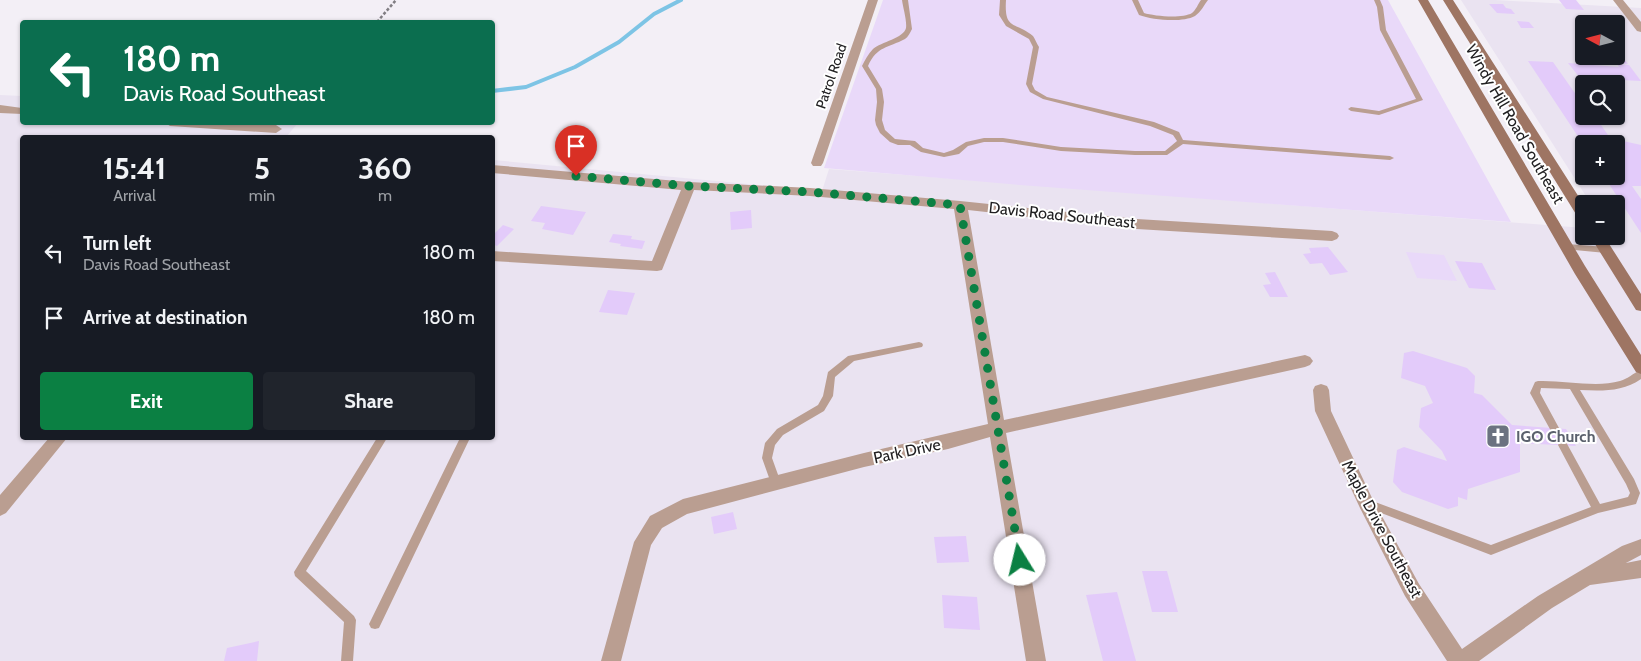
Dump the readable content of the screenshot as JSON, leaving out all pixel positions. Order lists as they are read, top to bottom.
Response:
{
  "streets": {
    "main road": ["Windy Hill Road Southeast"],
    "street": [
      "Patrol Road",
      "Davis Road Southeast",
      "Park Drive",
      "Maple Drive Southeast"
    ]
  },
  "places": {
    "church": ["IGO Church"]
  },
  "north": "left",
  "page": {
    "map_buttons": ["+", "−"],
    "turn": ["180 m", "Davis Road Southeast"],
    "eta": [
      "15:41",
      "Arrival",
      "5",
      "min",
      "360",
      "m"
    ],
    "list": [
      {
        "name": "Turn left",
        "note": "Davis Road Southeast",
        "value": "180 m"
      },
      {
        "name": "Arrive at destination",
        "value": "180 m"
      }
    ],
    "buttons": ["Exit", "Share"]
  }
}
